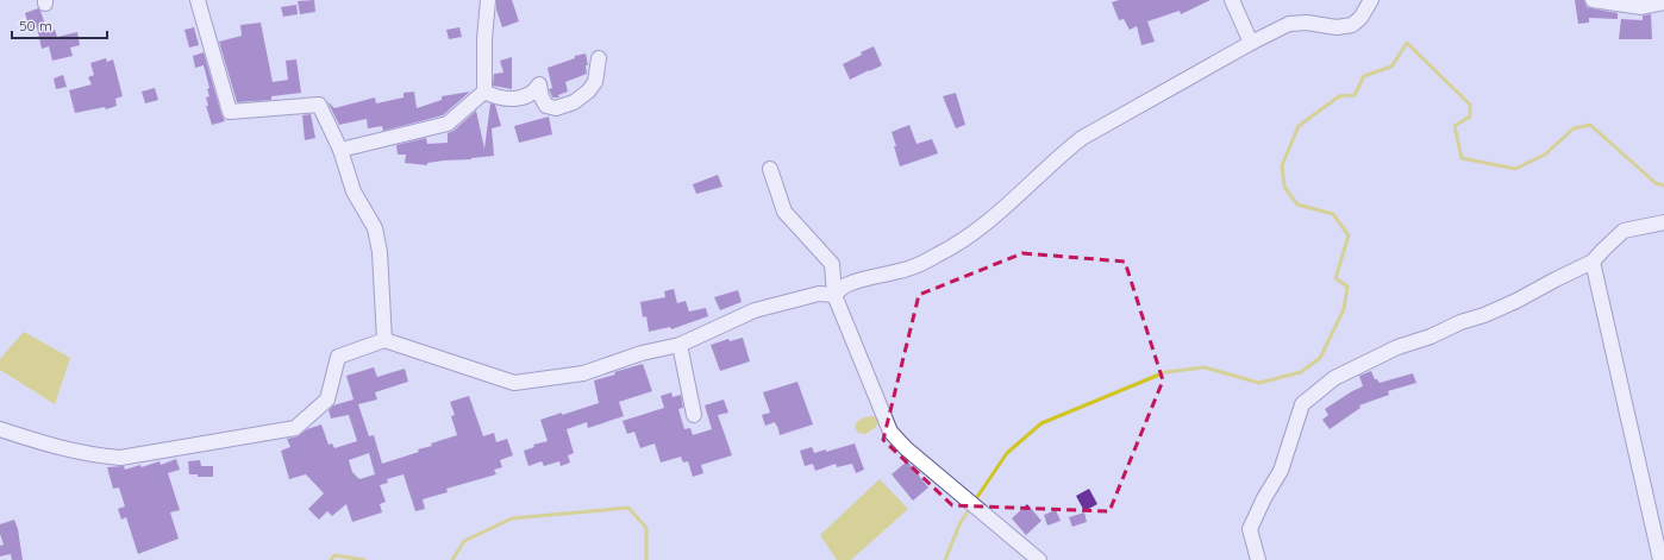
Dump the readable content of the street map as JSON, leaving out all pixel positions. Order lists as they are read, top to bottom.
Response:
{
  "scale_bar": "50 m"
}
